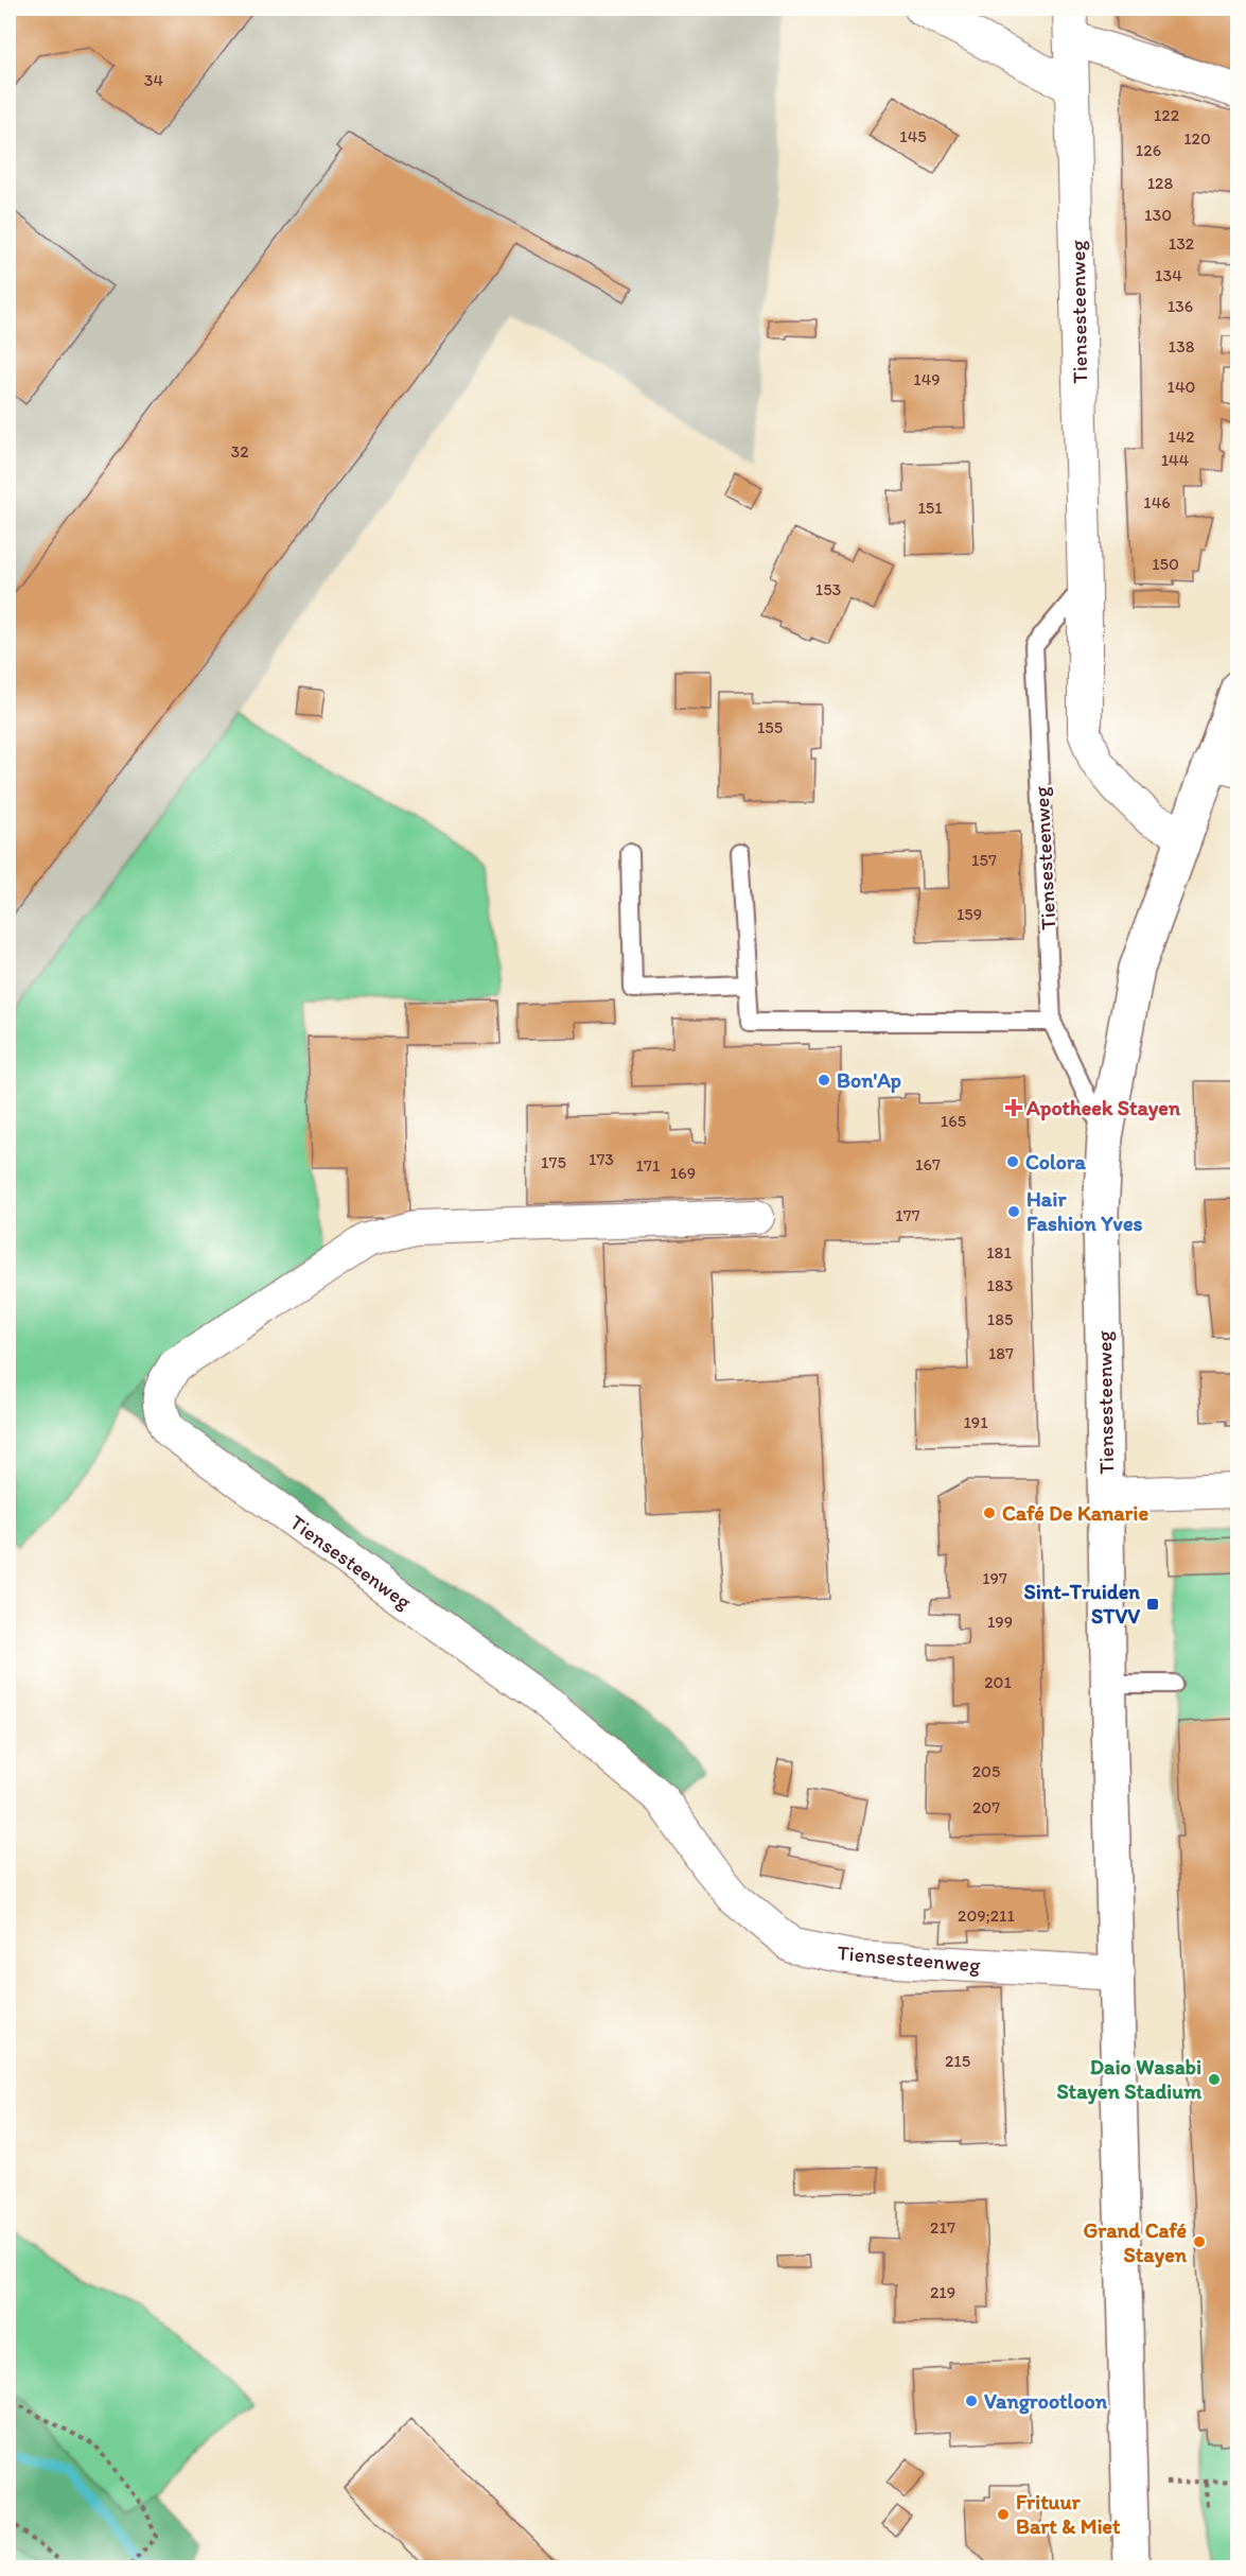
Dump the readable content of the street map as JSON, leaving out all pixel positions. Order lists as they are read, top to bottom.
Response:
{
  "streets": {
    "main road": ["Tiensesteenweg"]
  },
  "places": {
    "other": [
      "Bon'Ap",
      "Colora",
      "Hair Fashion Yves",
      "Café De Kanarie",
      "Daio Wasabi Stayen Stadium",
      "Grand Café Stayen",
      "Vangrootloon",
      "Frituur Bart & Miet"
    ],
    "health": ["Apotheek Stayen"],
    "transit": ["Sint-Truiden STVV"]
  },
  "house_numbers": [
    "34",
    "122",
    "145",
    "120",
    "126",
    "128",
    "130",
    "132",
    "134",
    "136",
    "138",
    "149",
    "140",
    "142",
    "32",
    "144",
    "146",
    "151",
    "150",
    "153",
    "155",
    "157",
    "159",
    "165",
    "173",
    "175",
    "167",
    "171",
    "169",
    "177",
    "181",
    "183",
    "185",
    "187",
    "191",
    "197",
    "199",
    "201",
    "205",
    "207",
    "209;211",
    "215",
    "217",
    "219"
  ]
}
